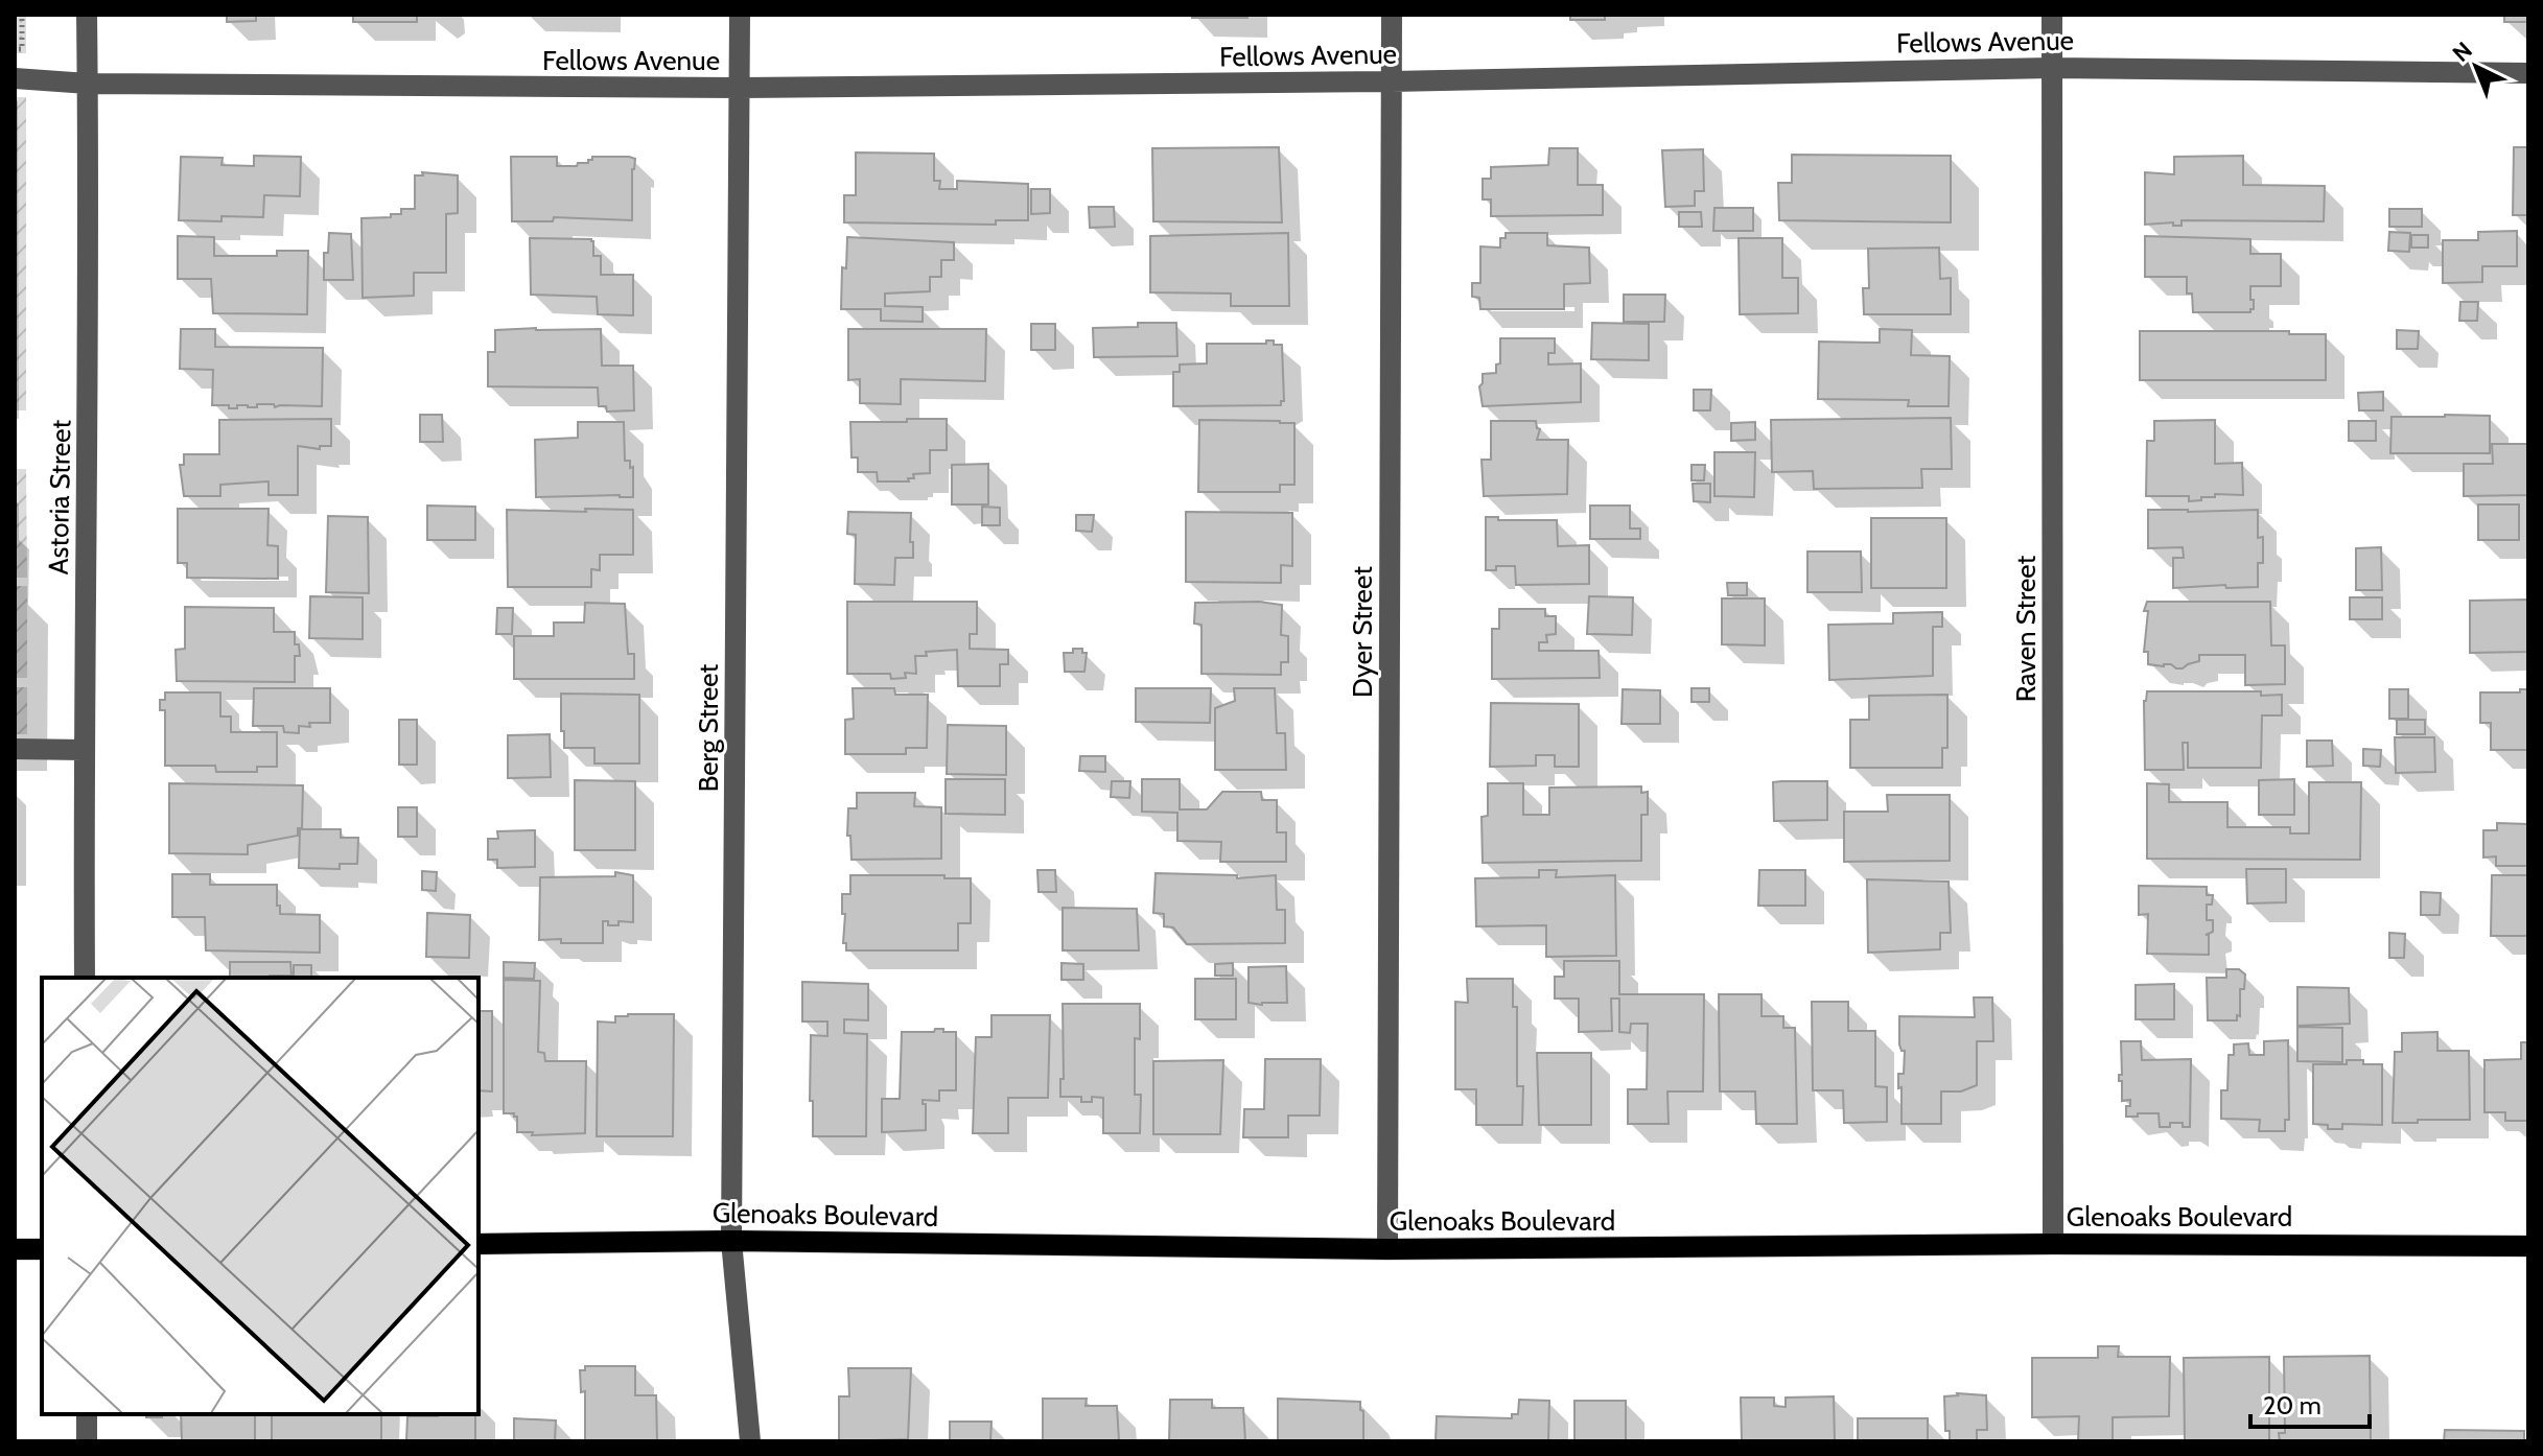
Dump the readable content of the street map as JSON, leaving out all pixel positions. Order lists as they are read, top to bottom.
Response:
{
  "streets": {
    "main road": ["Glenoaks Boulevard"],
    "street": [
      "Fellows Avenue",
      "Astoria Street",
      "Raven Street",
      "Dyer Street",
      "Berg Street"
    ]
  },
  "crossings": [
    ["Fellows Avenue", "Astoria Street"],
    ["Fellows Avenue", "Raven Street"],
    ["Fellows Avenue", "Dyer Street"],
    ["Fellows Avenue", "Berg Street"],
    ["Raven Street", "Glenoaks Boulevard"],
    ["Dyer Street", "Glenoaks Boulevard"],
    ["Berg Street", "Glenoaks Boulevard"]
  ],
  "scale_bar": "20 m",
  "north": "top left"
}
